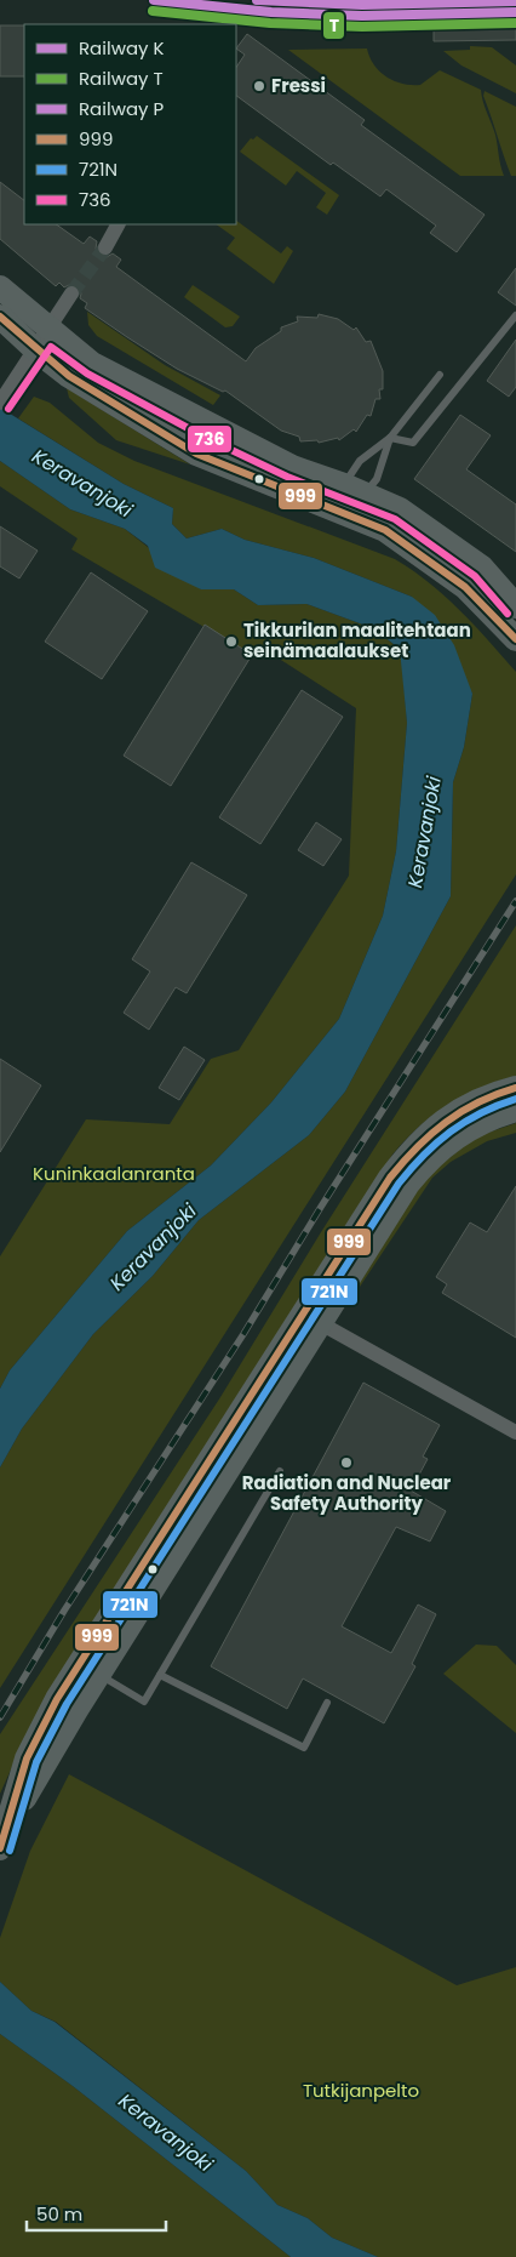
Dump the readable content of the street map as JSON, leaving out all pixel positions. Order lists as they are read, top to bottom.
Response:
{
  "water": ["Keravanjoki"],
  "parks": ["Kuninkaalanranta", "Tutkijanpelto"],
  "places": ["Fressi", "Tikkurilan maalitehtaan seinämaalaukset", "Radiation and Nuclear Safety Authority"],
  "lines": [
    "rail line K",
    "rail line P",
    "rail line T",
    "transit line 999",
    "transit line 736",
    "transit line 721N"
  ],
  "legend": [
    "Railway K",
    "Railway T",
    "Railway P",
    "999",
    "721N",
    "736"
  ],
  "scale_bar": "50 m"
}
